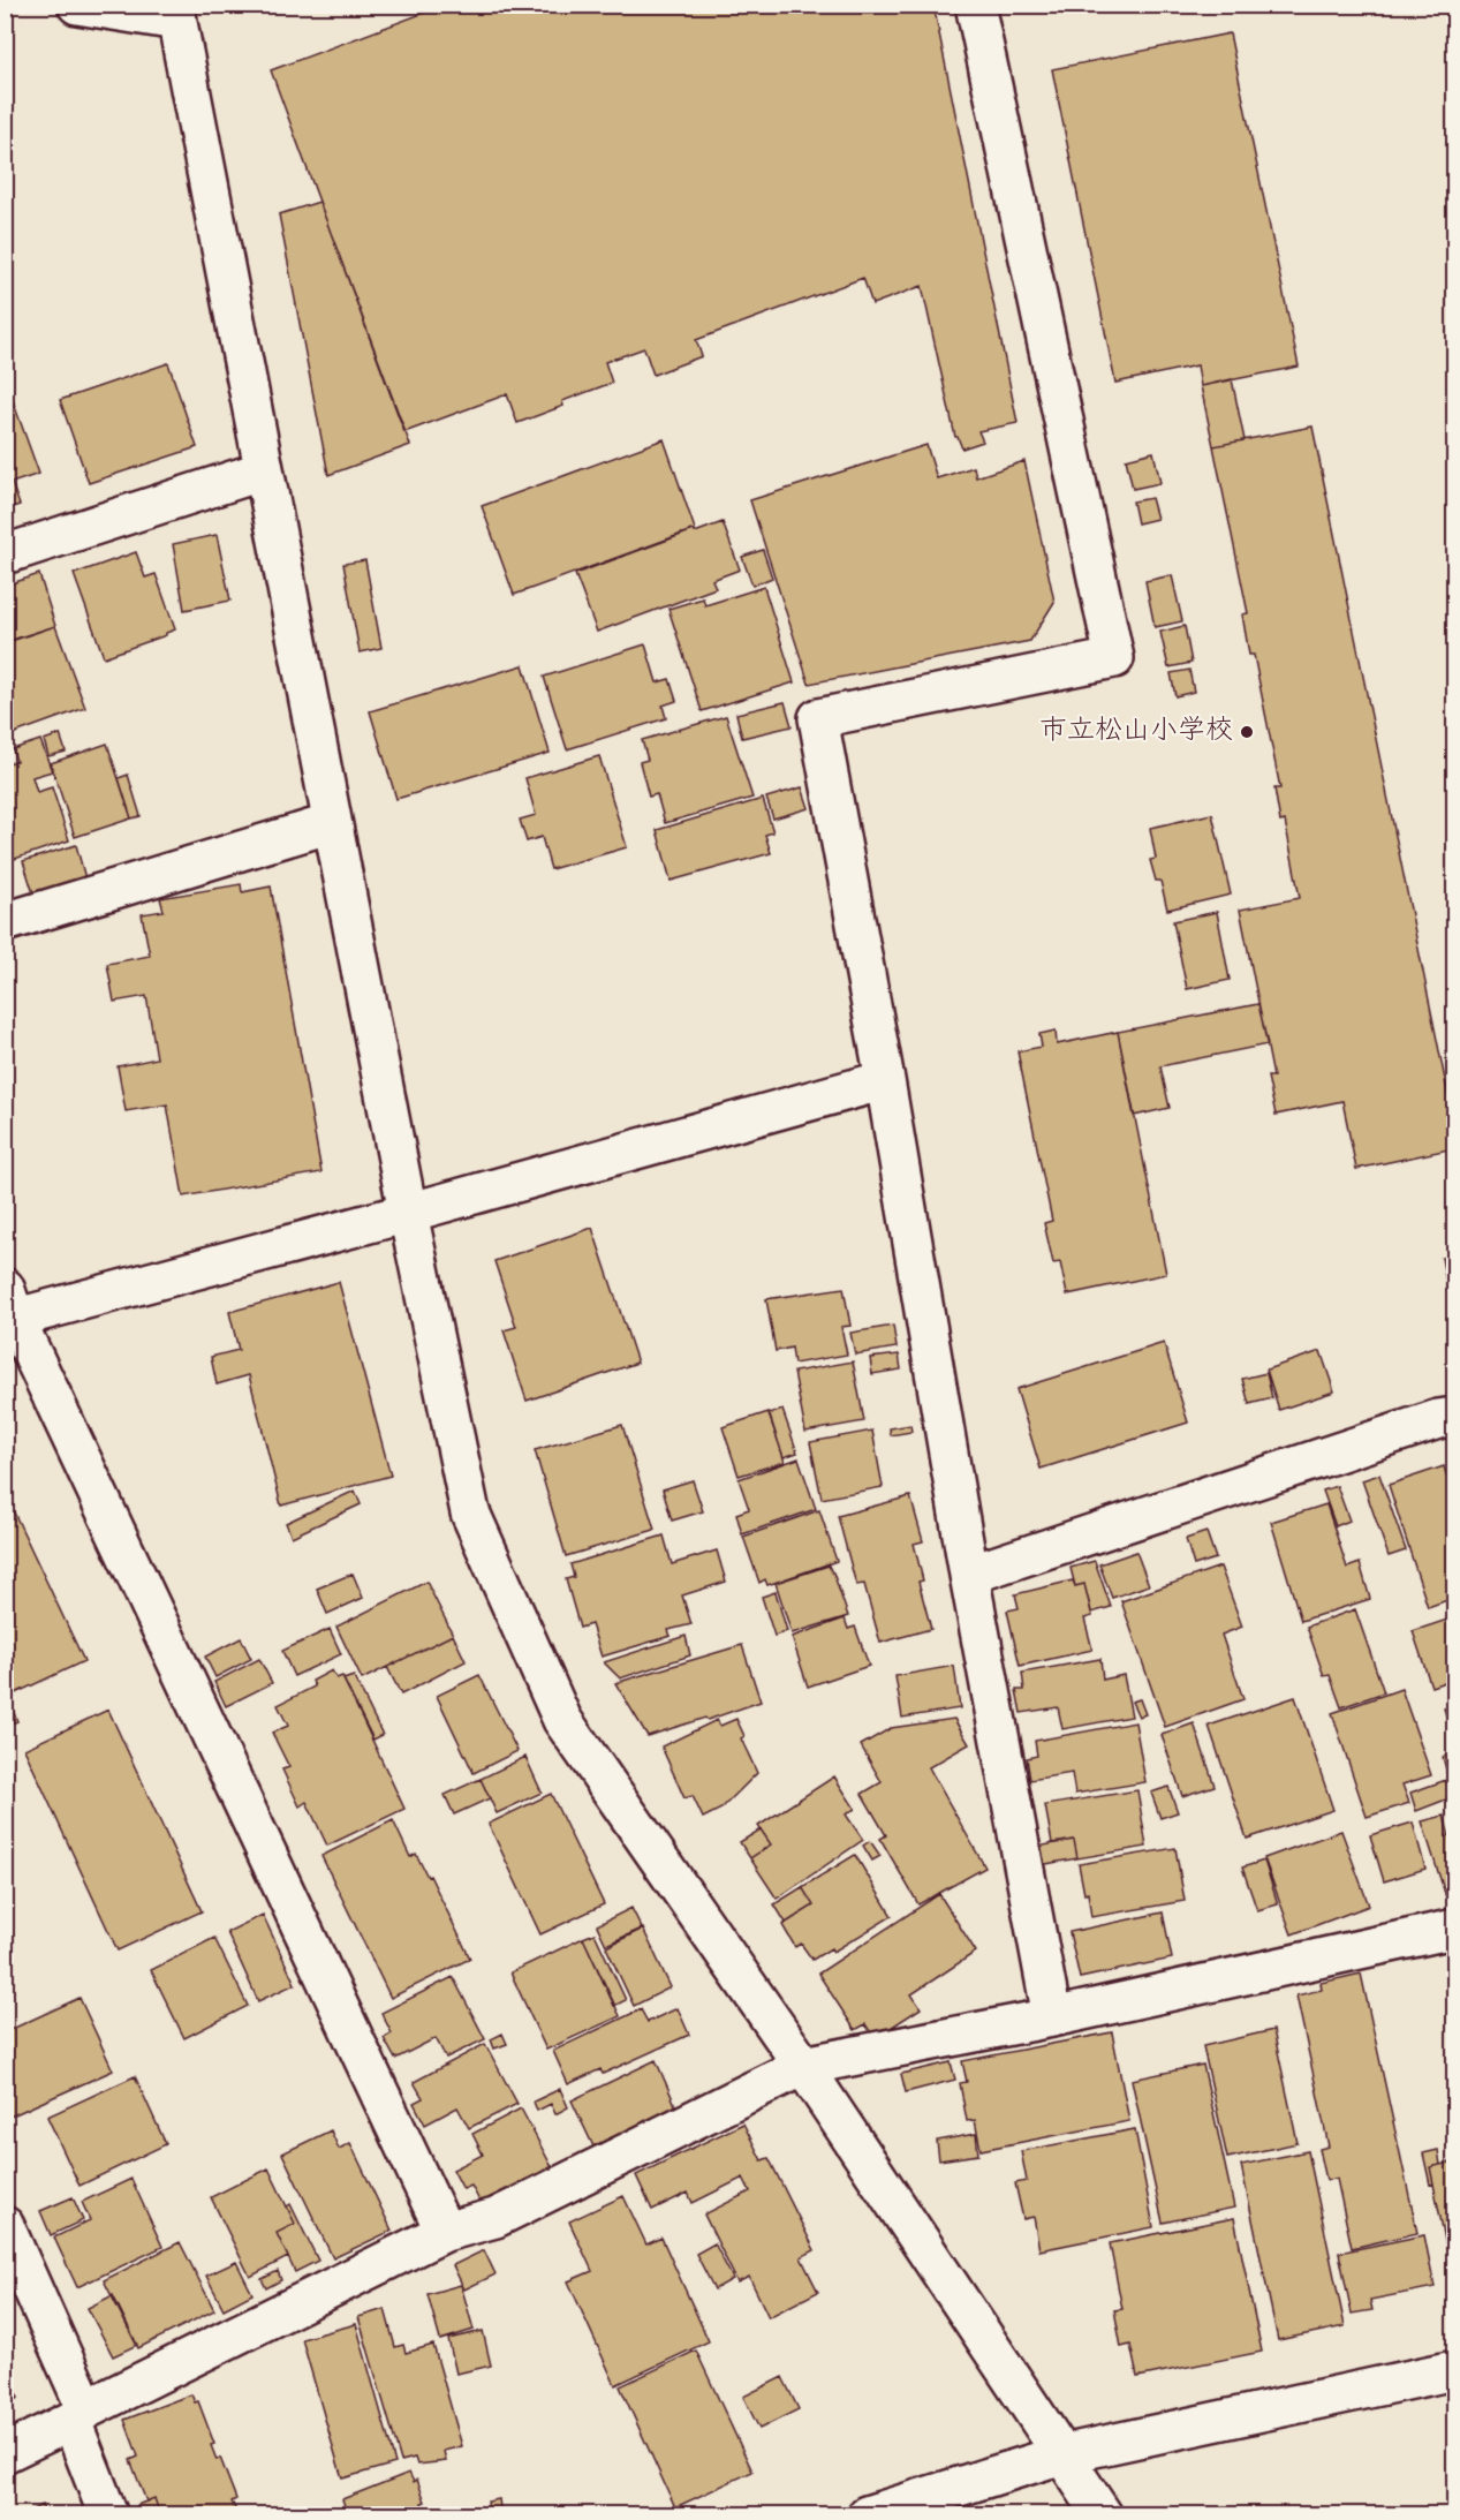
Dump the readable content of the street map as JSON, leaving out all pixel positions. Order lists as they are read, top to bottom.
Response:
{
  "places": ["市立松山小学校"]
}
